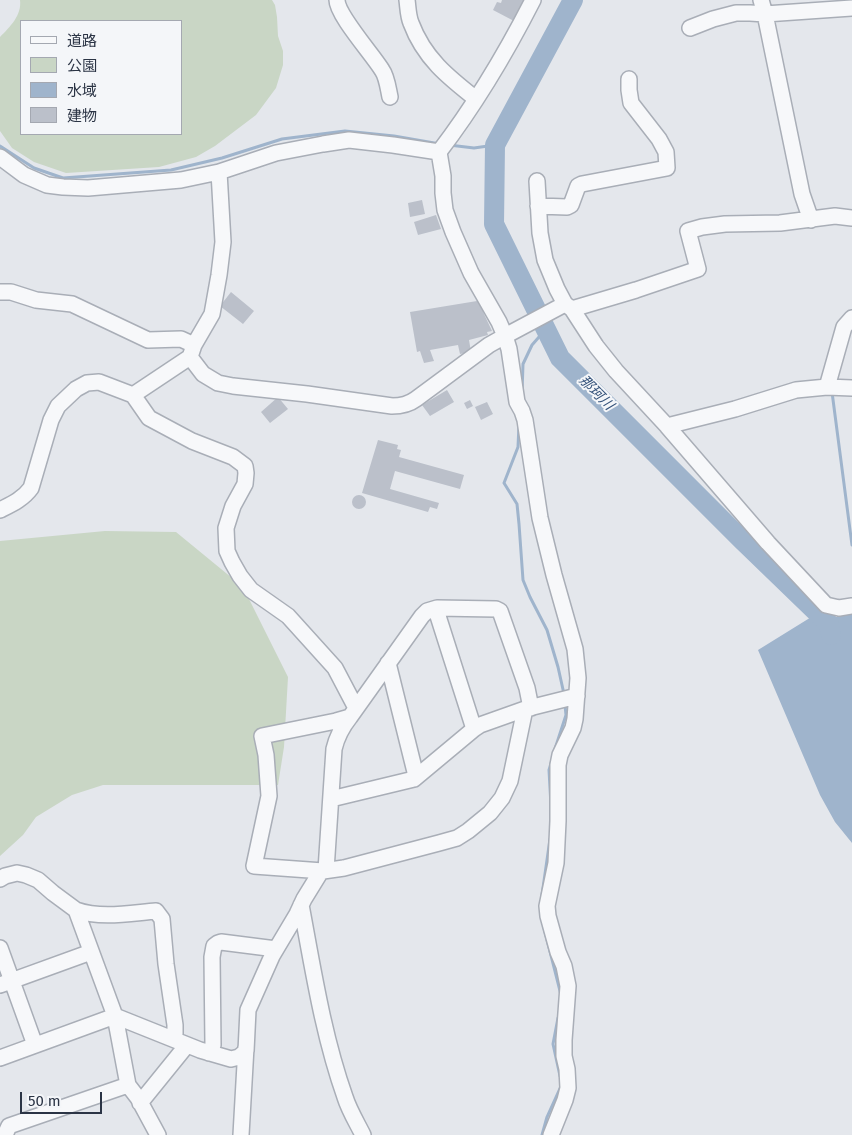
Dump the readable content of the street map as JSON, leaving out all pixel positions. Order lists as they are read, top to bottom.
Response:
{
  "water": ["那珂川"],
  "legend": [
    "道路",
    "公園",
    "水域",
    "建物"
  ],
  "scale_bar": "50 m"
}
